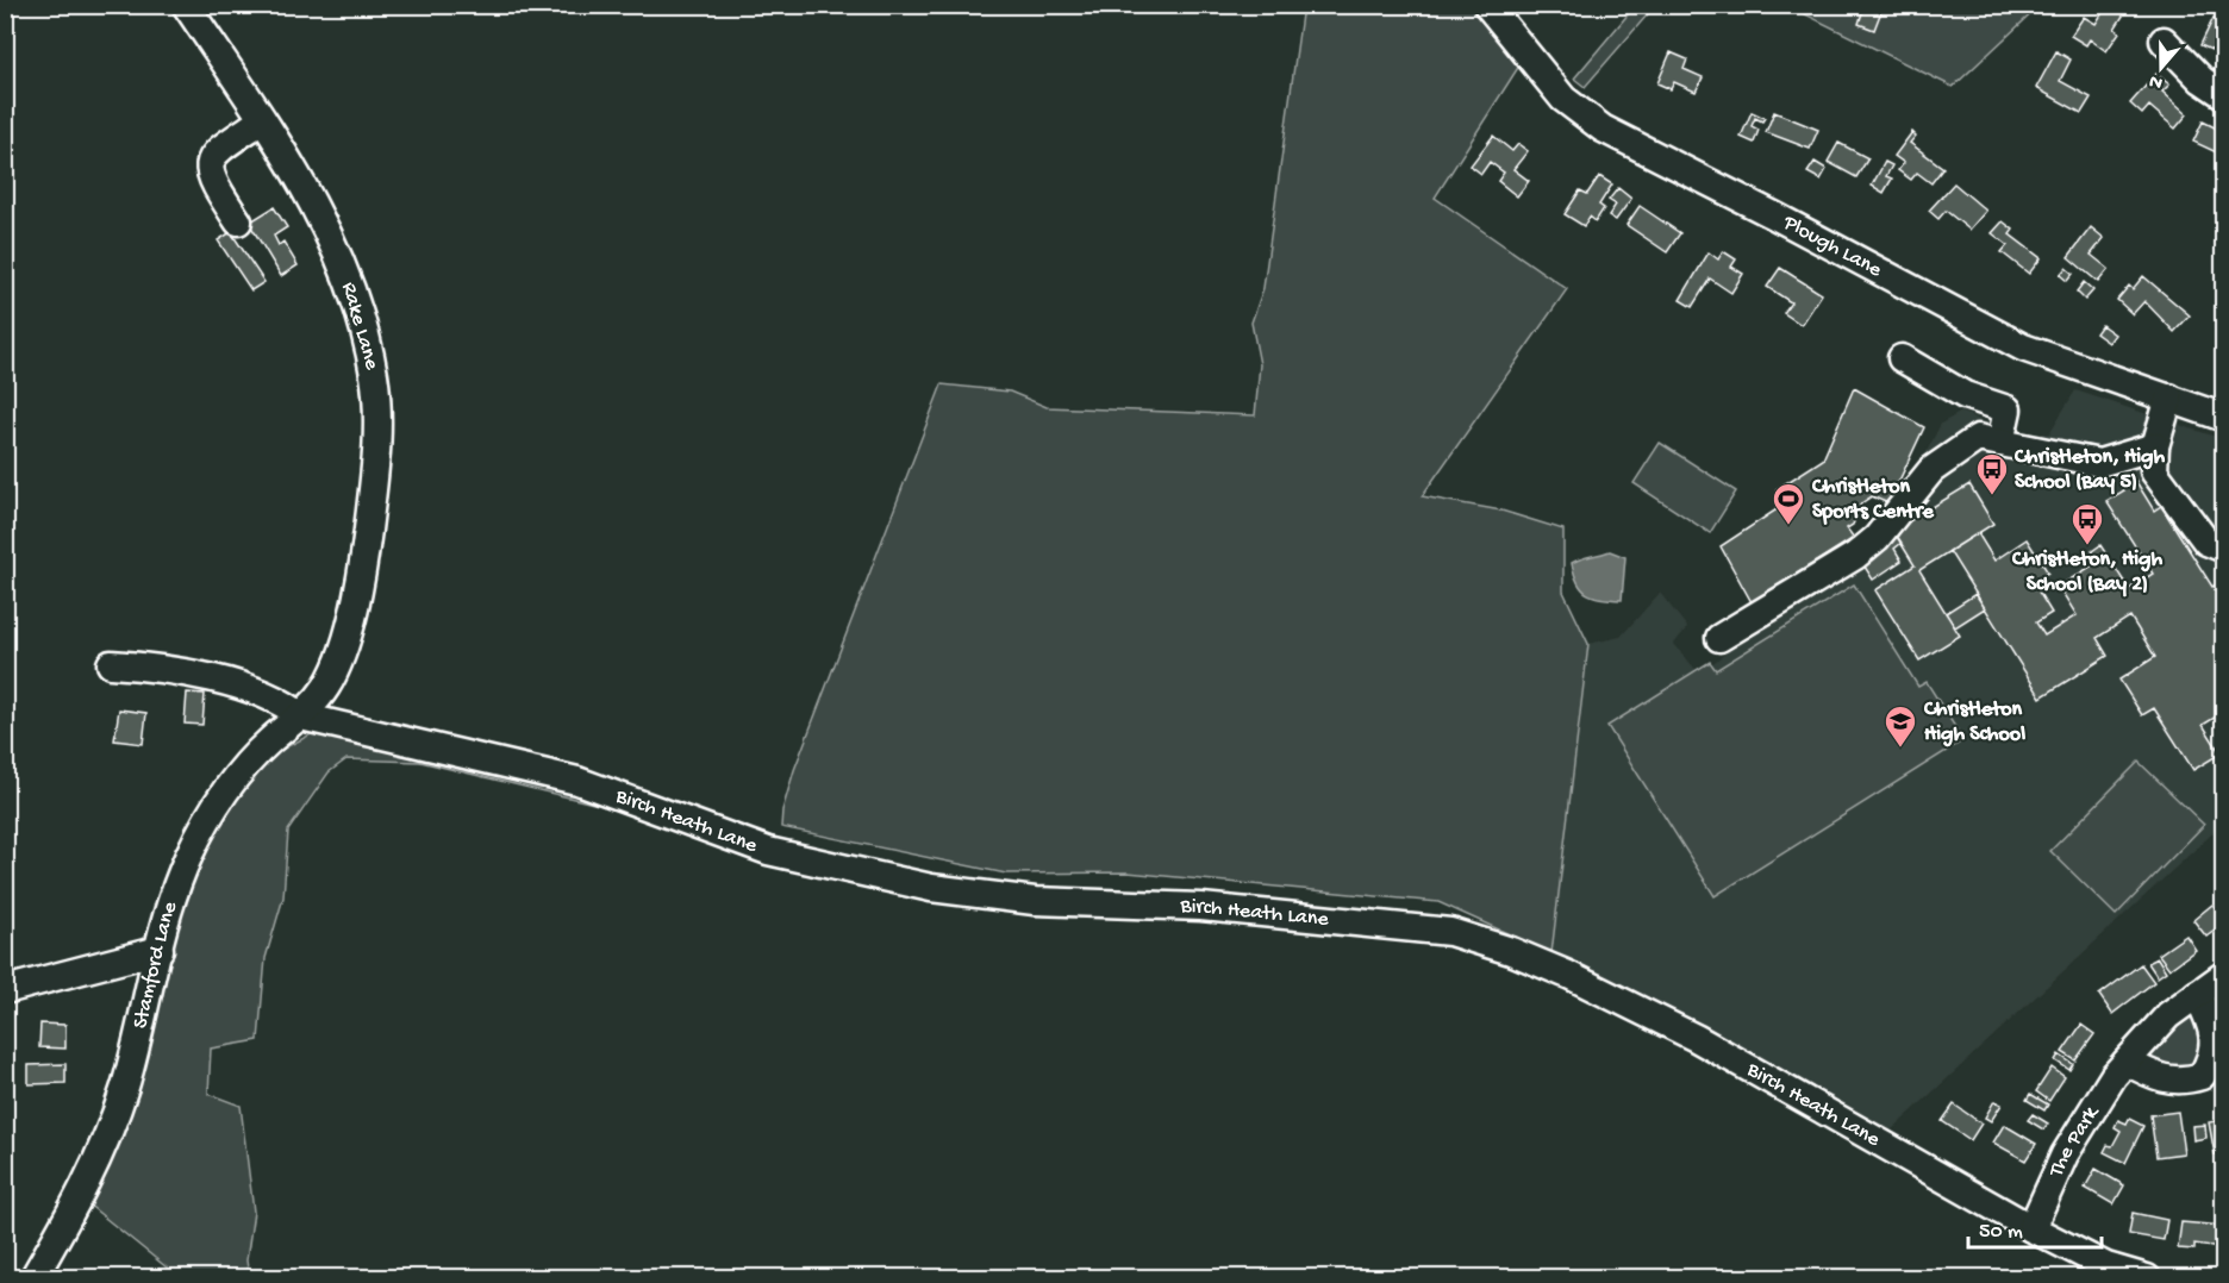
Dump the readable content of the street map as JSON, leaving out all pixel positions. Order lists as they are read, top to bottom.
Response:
{
  "streets": {
    "street": [
      "Plough Lane",
      "Rake Lane",
      "Birch Heath Lane",
      "Stamford Lane",
      "The Park"
    ]
  },
  "crossings": [
    ["Rake Lane", "Stamford Lane"],
    ["Birch Heath Lane", "Stamford Lane"],
    ["Birch Heath Lane", "The Park"]
  ],
  "places": {
    "bus stop": ["Christleton, High School (Bay 5)", "Christleton, High School (Bay 2)"],
    "sports": ["Christleton Sports Centre"],
    "school or university": ["Christleton High School"]
  },
  "scale_bar": "50 m",
  "north": "bottom"
}
